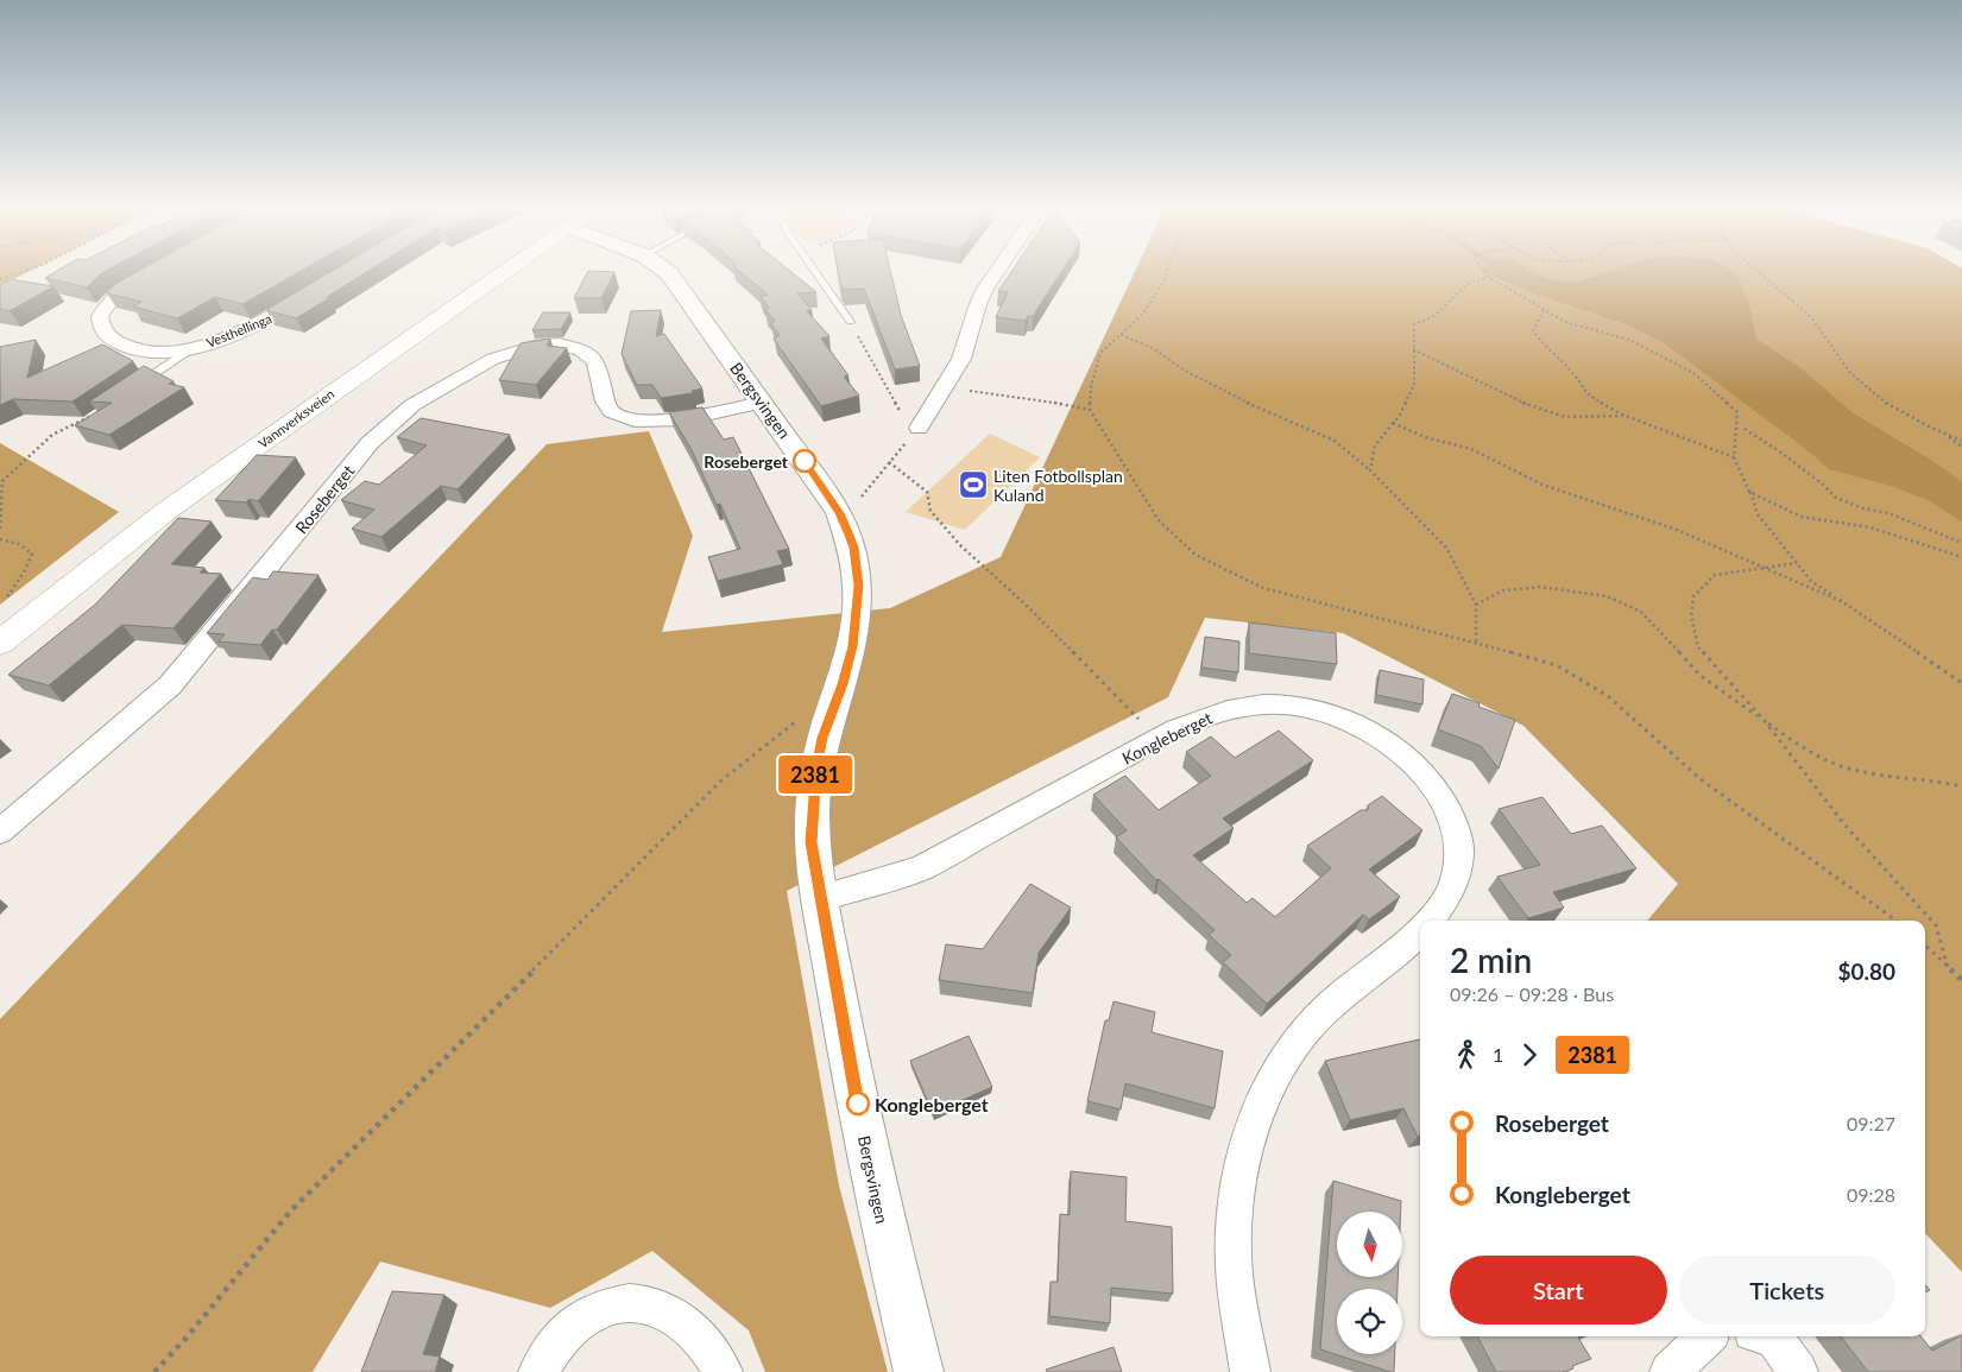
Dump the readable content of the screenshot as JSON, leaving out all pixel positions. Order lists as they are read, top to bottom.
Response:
{
  "streets": {
    "main road": ["Vannverksveien"],
    "street": [
      "Vesthellinga",
      "Bergsvingen",
      "Roseberget",
      "Kongleberget"
    ]
  },
  "crossings": [
    ["Bergsvingen", "Roseberget"],
    ["Bergsvingen", "Kongleberget"]
  ],
  "places": {
    "other": ["Roseberget", "Kongleberget"],
    "sports": ["Liten Fotbollsplan Kuland"]
  },
  "lines": ["bus line 2381"],
  "north": "bottom",
  "page": {
    "on_map": "2381",
    "heading": ["2 min", "09:26 – 09:28 · Bus", "$0.80"],
    "legs": ["1", "2381"],
    "list": [
      {
        "name": "Roseberget",
        "value": "09:27"
      },
      {
        "name": "Kongleberget",
        "value": "09:28"
      }
    ],
    "buttons": ["Start", "Tickets"]
  }
}
